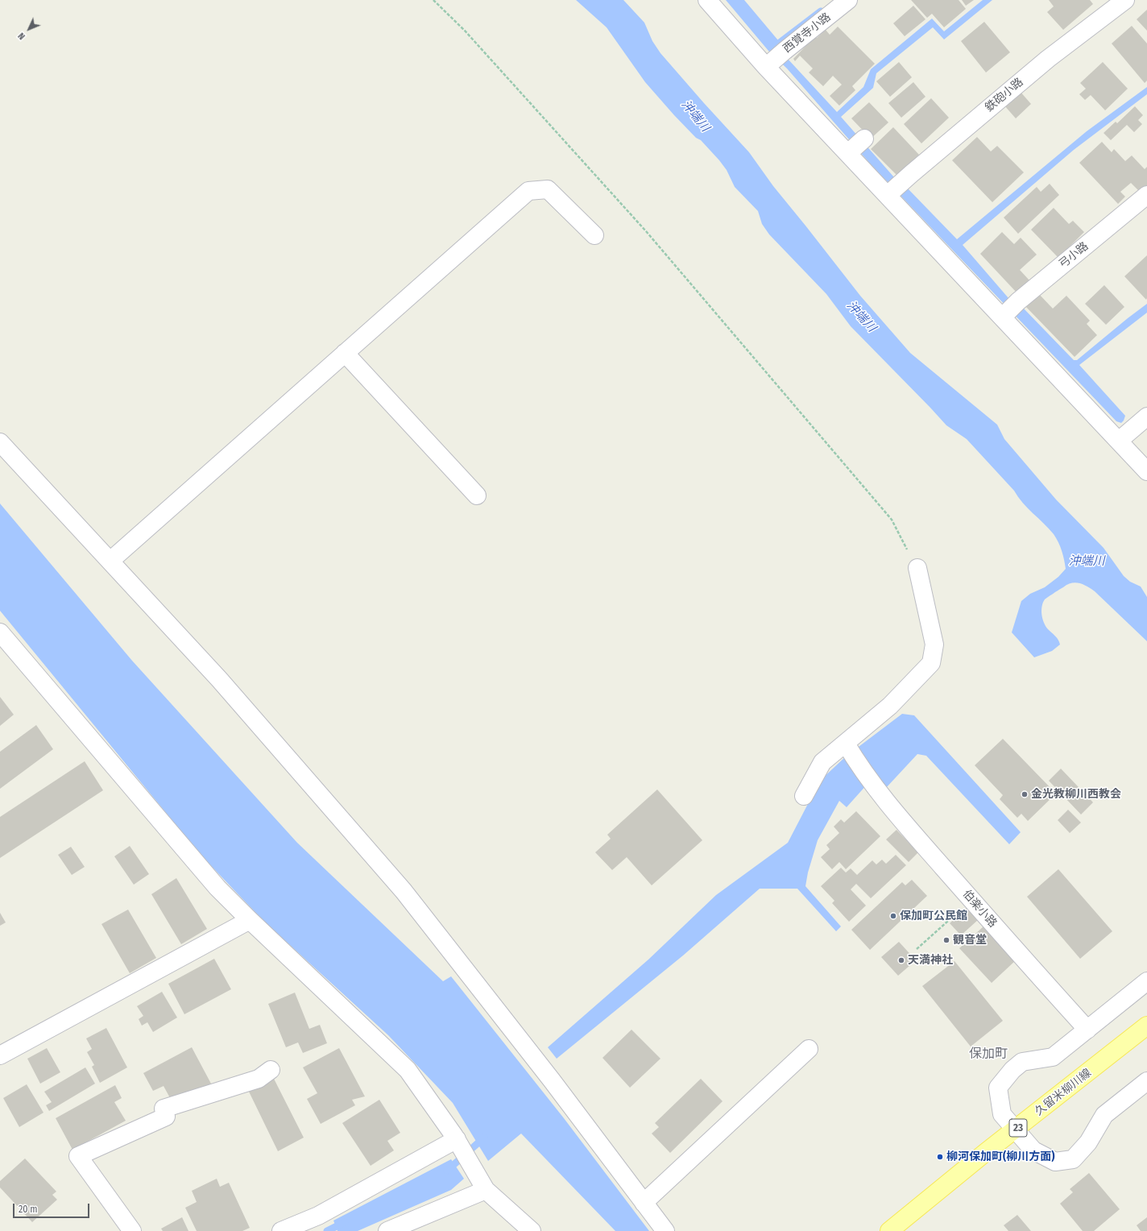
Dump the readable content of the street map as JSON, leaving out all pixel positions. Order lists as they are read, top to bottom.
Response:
{
  "streets": {
    "main road": ["久留米柳川線", "23"],
    "street": [
      "西覚寺小路",
      "鉄砲小路",
      "弓小路",
      "伯楽小路"
    ]
  },
  "districts": ["保加町"],
  "water": ["沖端川"],
  "places": [
    "金光教柳川西教会",
    "保加町公民館",
    "観音堂",
    "天満神社",
    "柳河保加町(柳川方面)"
  ],
  "scale_bar": "20 m",
  "north": "bottom left"
}
